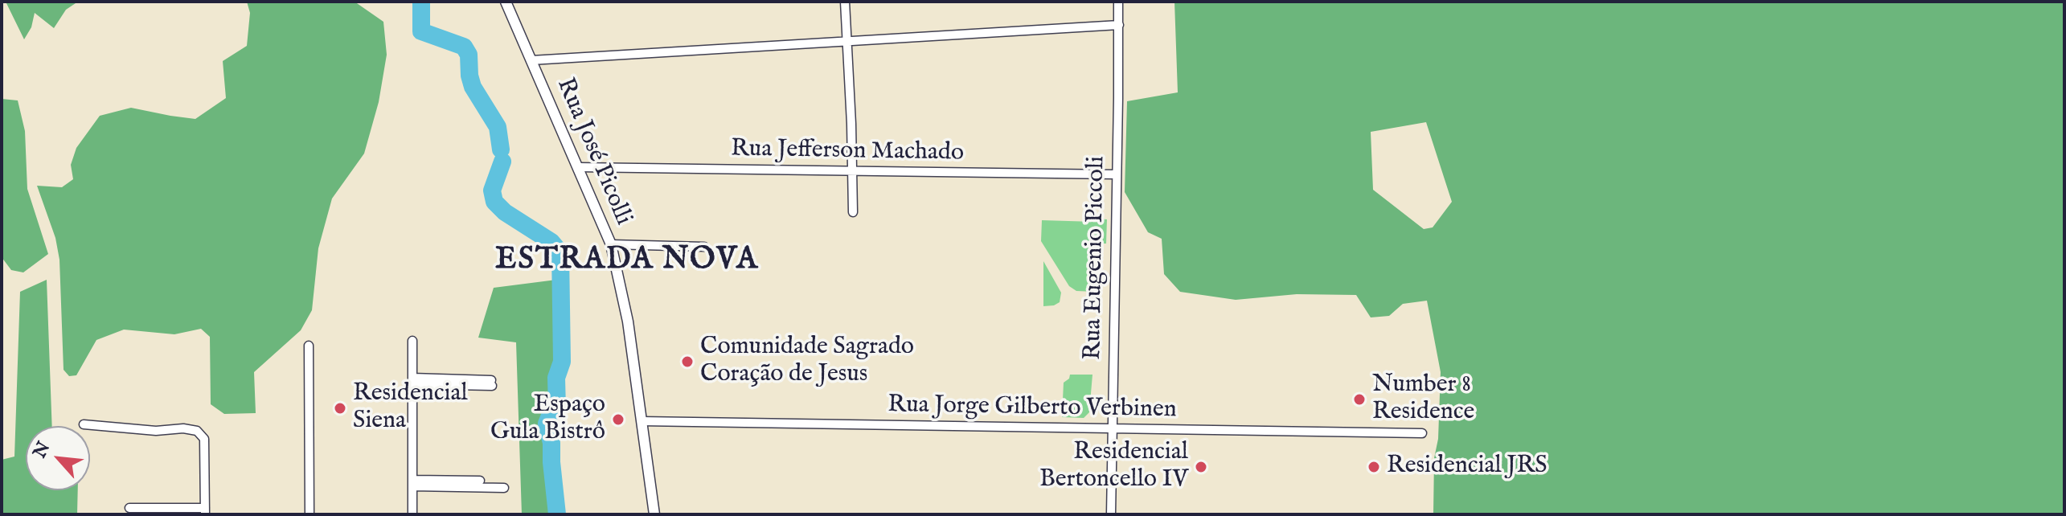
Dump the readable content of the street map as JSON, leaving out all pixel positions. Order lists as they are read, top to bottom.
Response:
{
  "streets": {
    "street": [
      "Rua José Picolli",
      "Rua Jefferson Machado",
      "Rua Eugenio Piccoli",
      "Rua Jorge Gilberto Verbinen"
    ]
  },
  "crossings": [
    ["Rua José Picolli", "Rua Jefferson Machado"],
    ["Rua José Picolli", "Rua Jorge Gilberto Verbinen"],
    ["Rua Jefferson Machado", "Rua Eugenio Piccoli"],
    ["Rua Eugenio Piccoli", "Rua Jorge Gilberto Verbinen"]
  ],
  "districts": ["ESTRADA NOVA"],
  "places": [
    "Comunidade Sagrado Coração de Jesus",
    "Number 8 Residence",
    "Residencial Siena",
    "Espaço Gula Bistrô",
    "Residencial Bertoncello IV",
    "Residencial JRS"
  ],
  "north": "top left"
}
